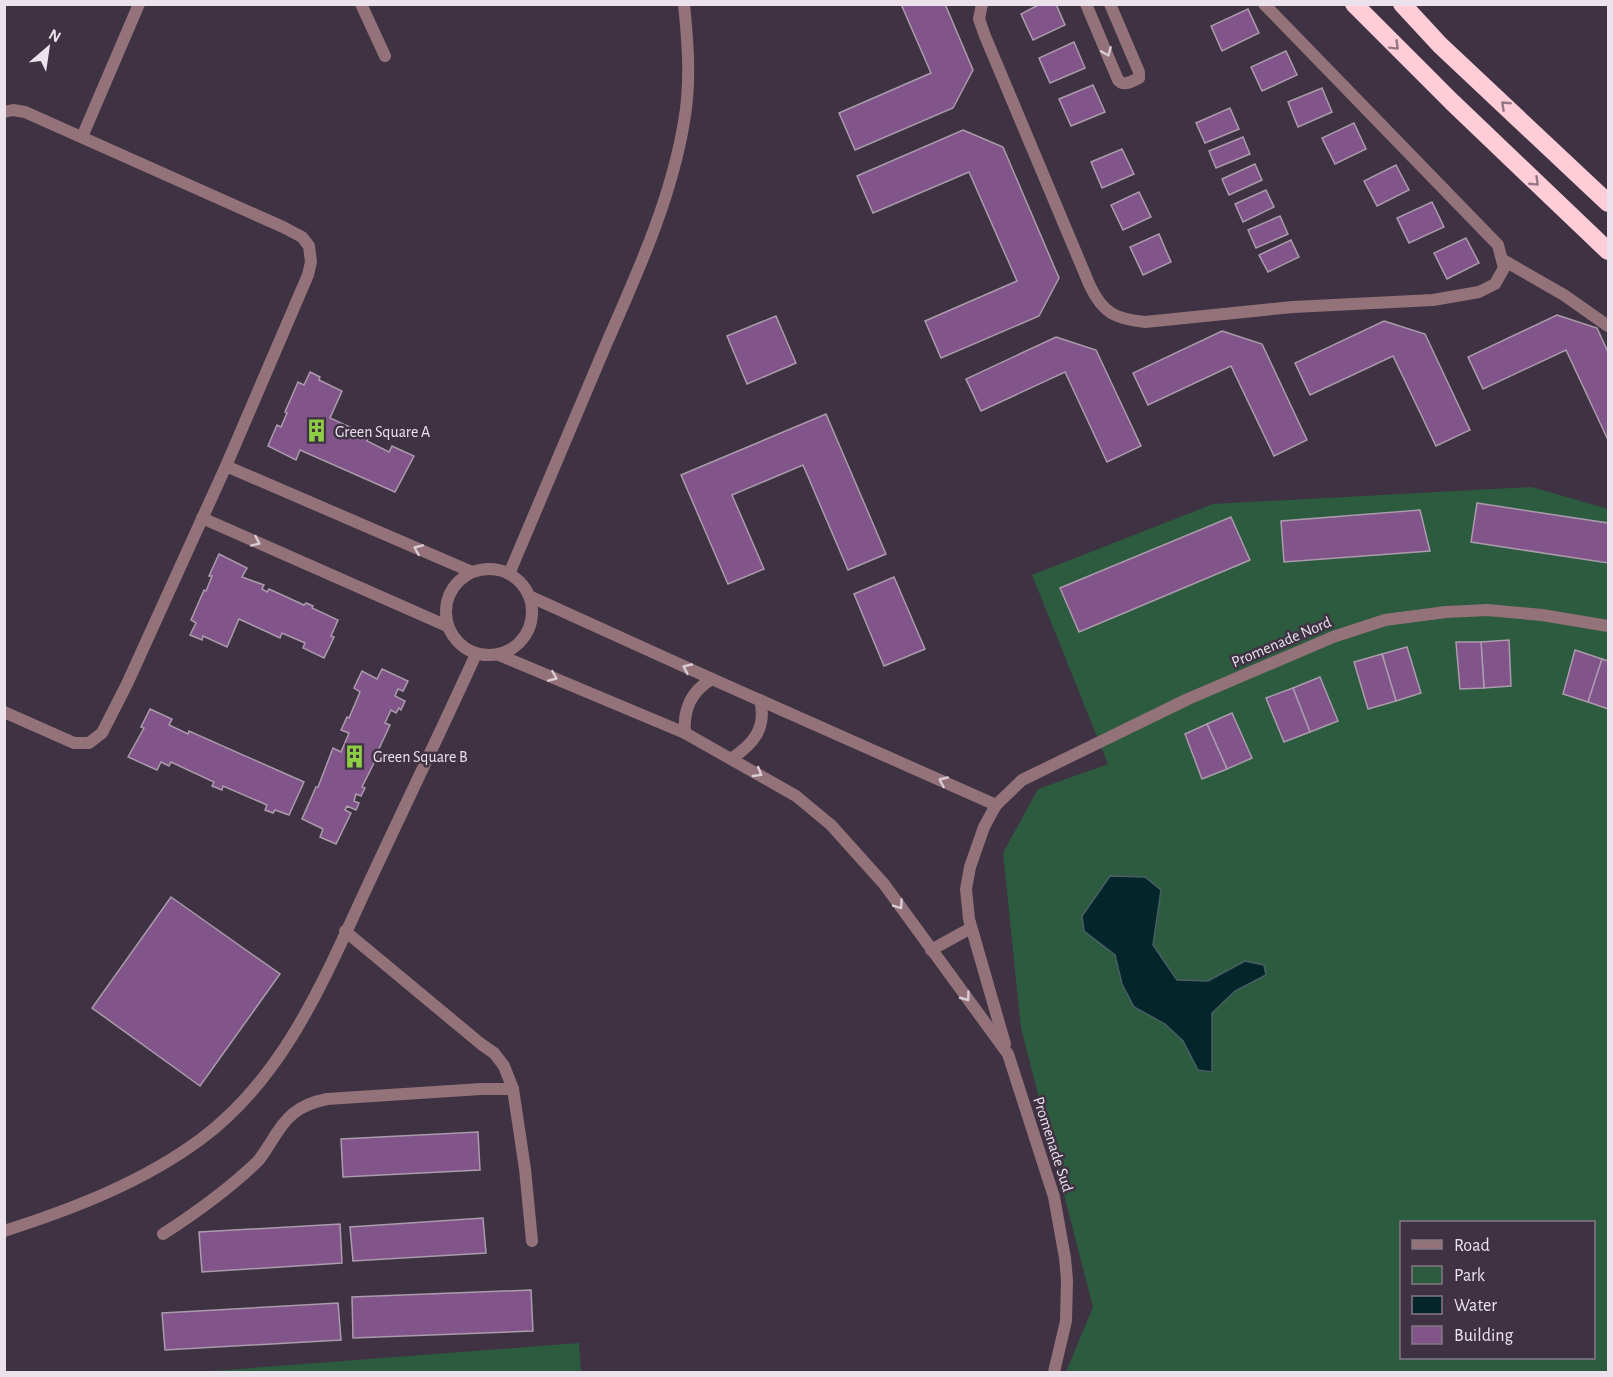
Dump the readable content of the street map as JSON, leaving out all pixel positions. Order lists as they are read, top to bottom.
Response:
{
  "streets": {
    "street": ["Promenade Nord", "Promenade Sud"]
  },
  "places": {
    "building": ["Green Square A", "Green Square B"]
  },
  "legend": [
    "Road",
    "Park",
    "Water",
    "Building"
  ],
  "north": "top right"
}
